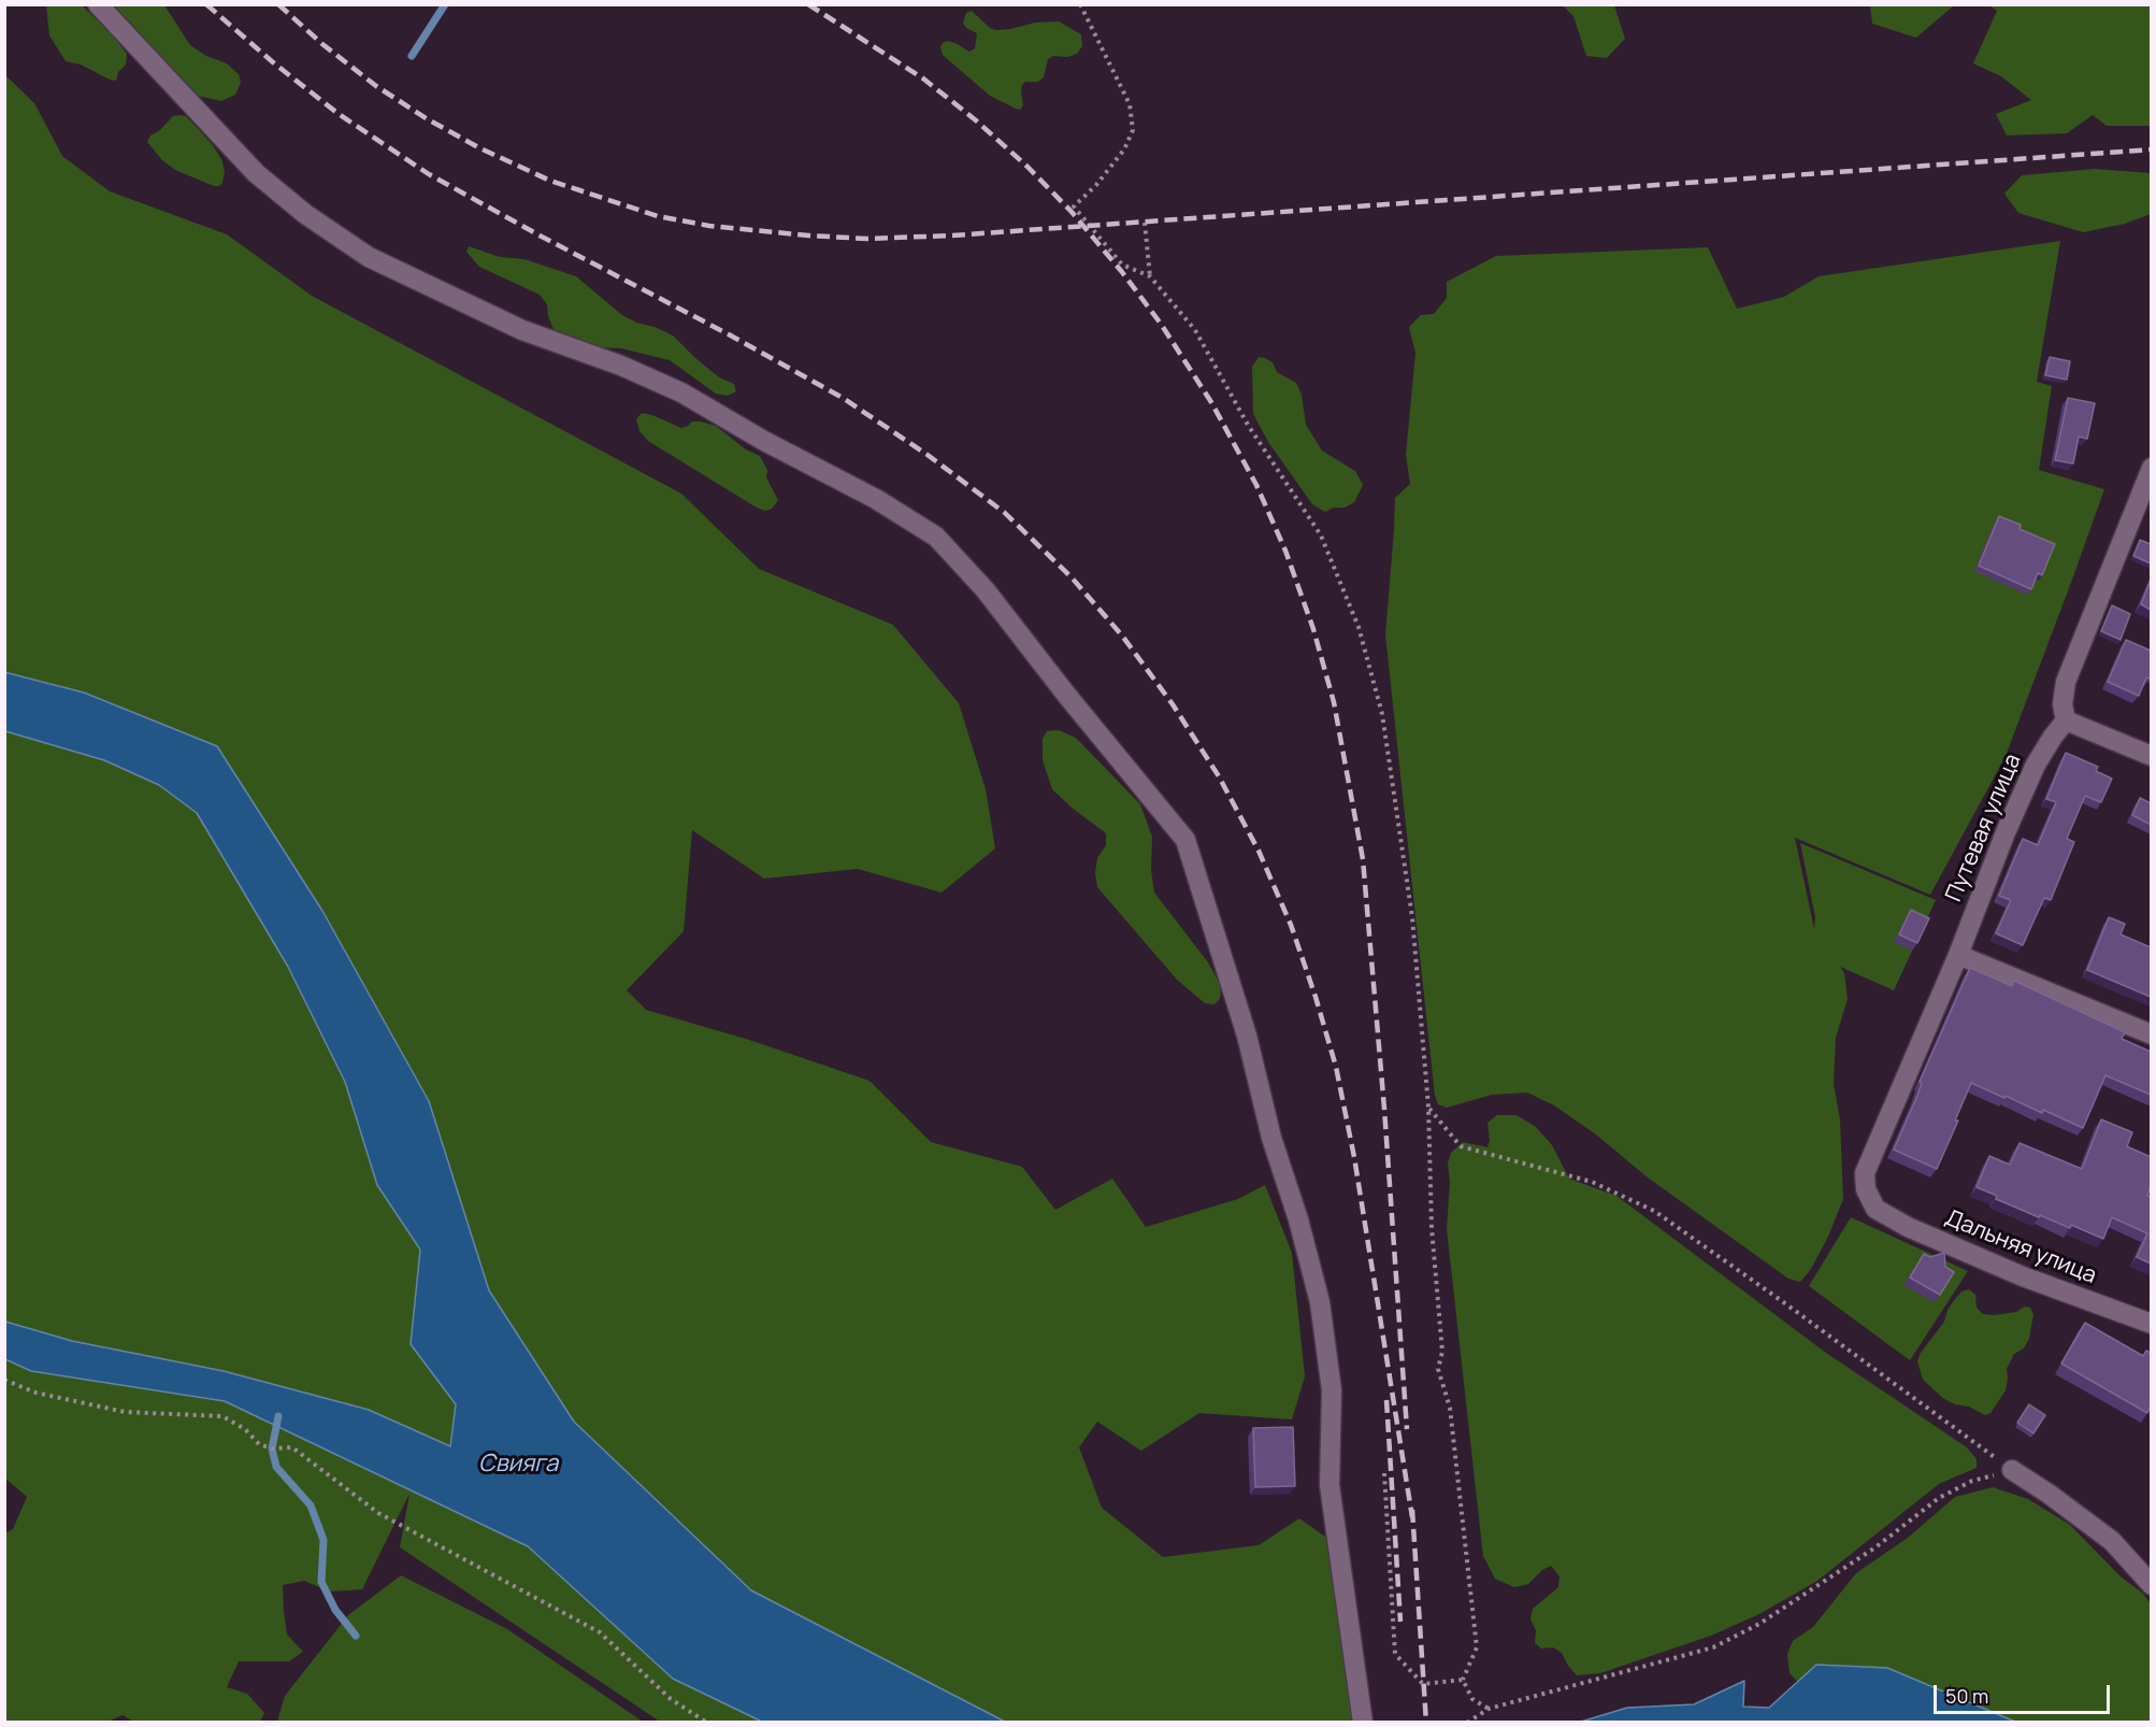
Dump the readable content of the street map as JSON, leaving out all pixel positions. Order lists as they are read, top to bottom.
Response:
{
  "streets": {
    "street": ["Путевая улица", "Дальняя улица"]
  },
  "crossings": [
    ["Путевая улица", "Дальняя улица"]
  ],
  "water": ["Свияга"],
  "scale_bar": "50 m"
}
